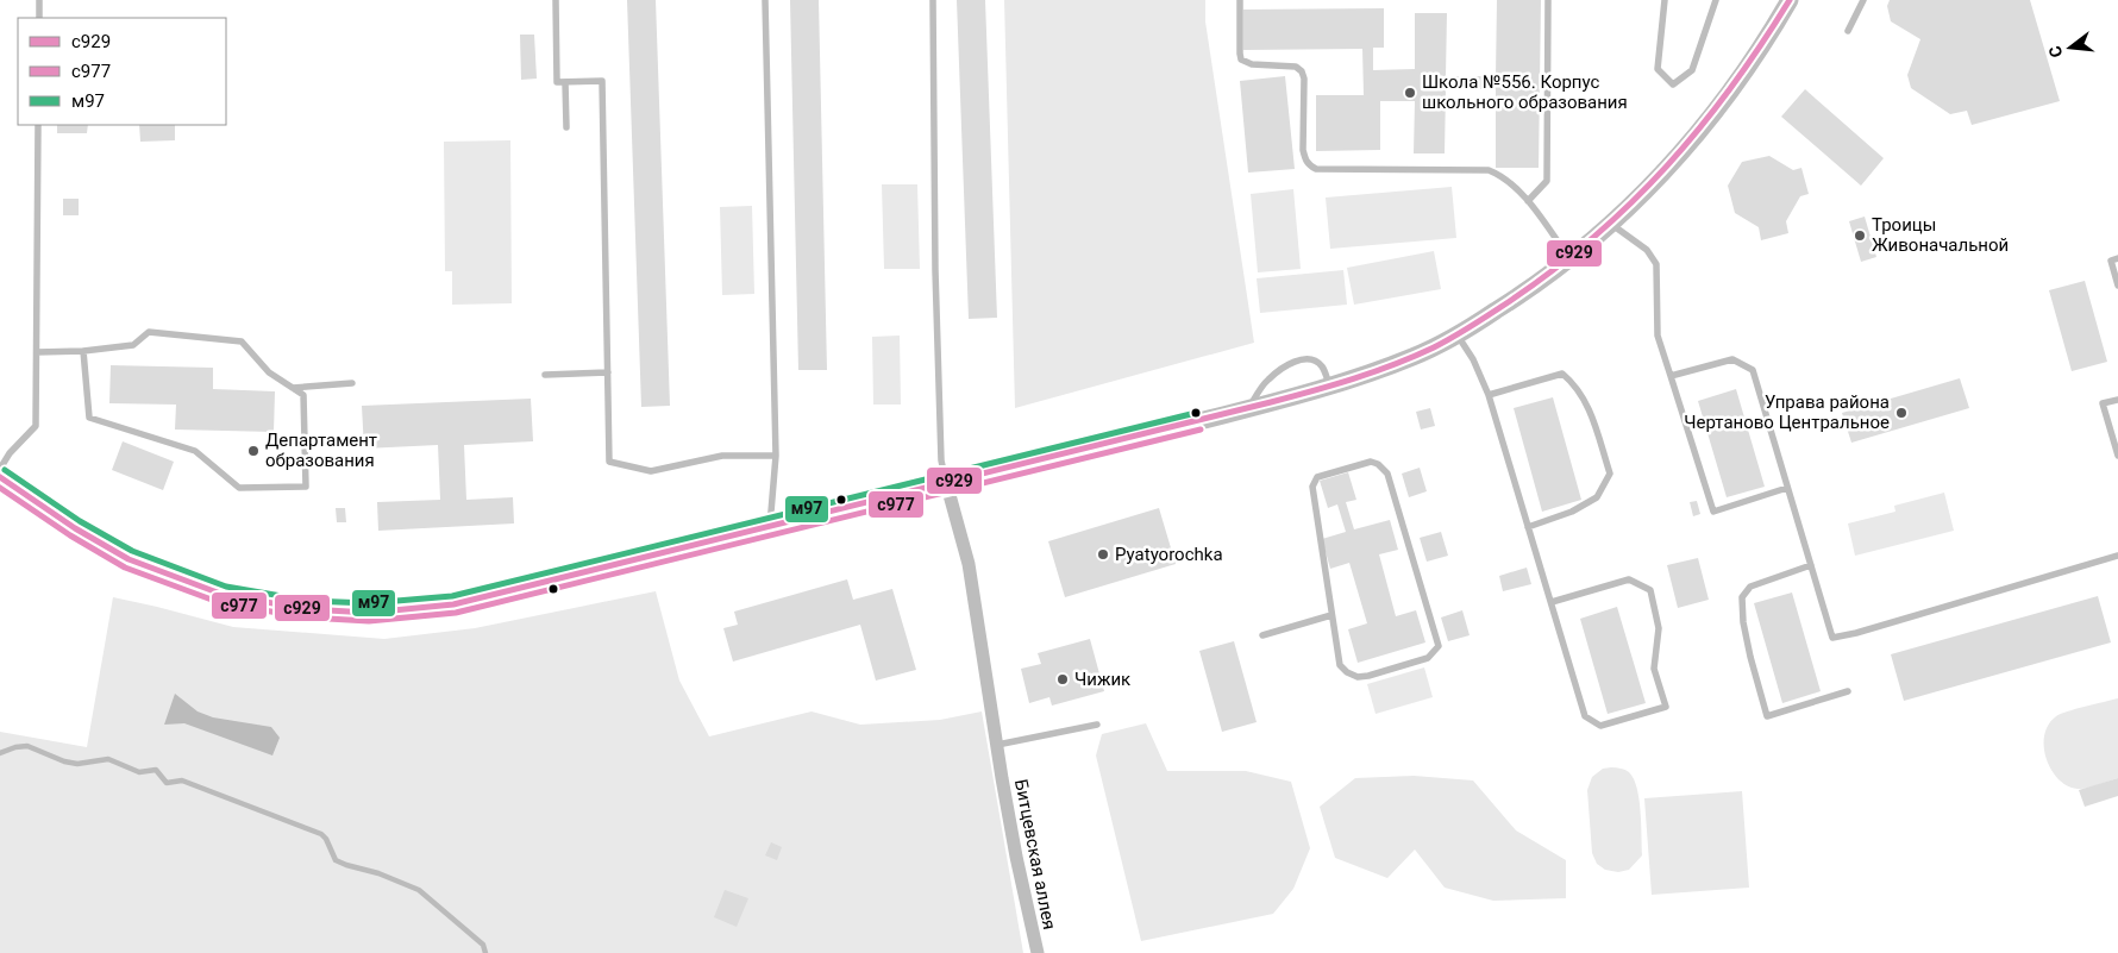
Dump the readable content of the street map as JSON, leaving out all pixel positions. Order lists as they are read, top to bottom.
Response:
{
  "streets": {
    "street": ["Битцевская аллея"]
  },
  "places": [
    "Школа №556. Корпус школьного образования",
    "Троицы Живоначальной",
    "Управа района Чертаново Центральное",
    "Департамент образования",
    "Pyatyorochka",
    "Чижик"
  ],
  "lines": ["transit line с929", "transit line м97", "transit line с977"],
  "legend": ["с929", "с977", "м97"],
  "north": "left"
}
